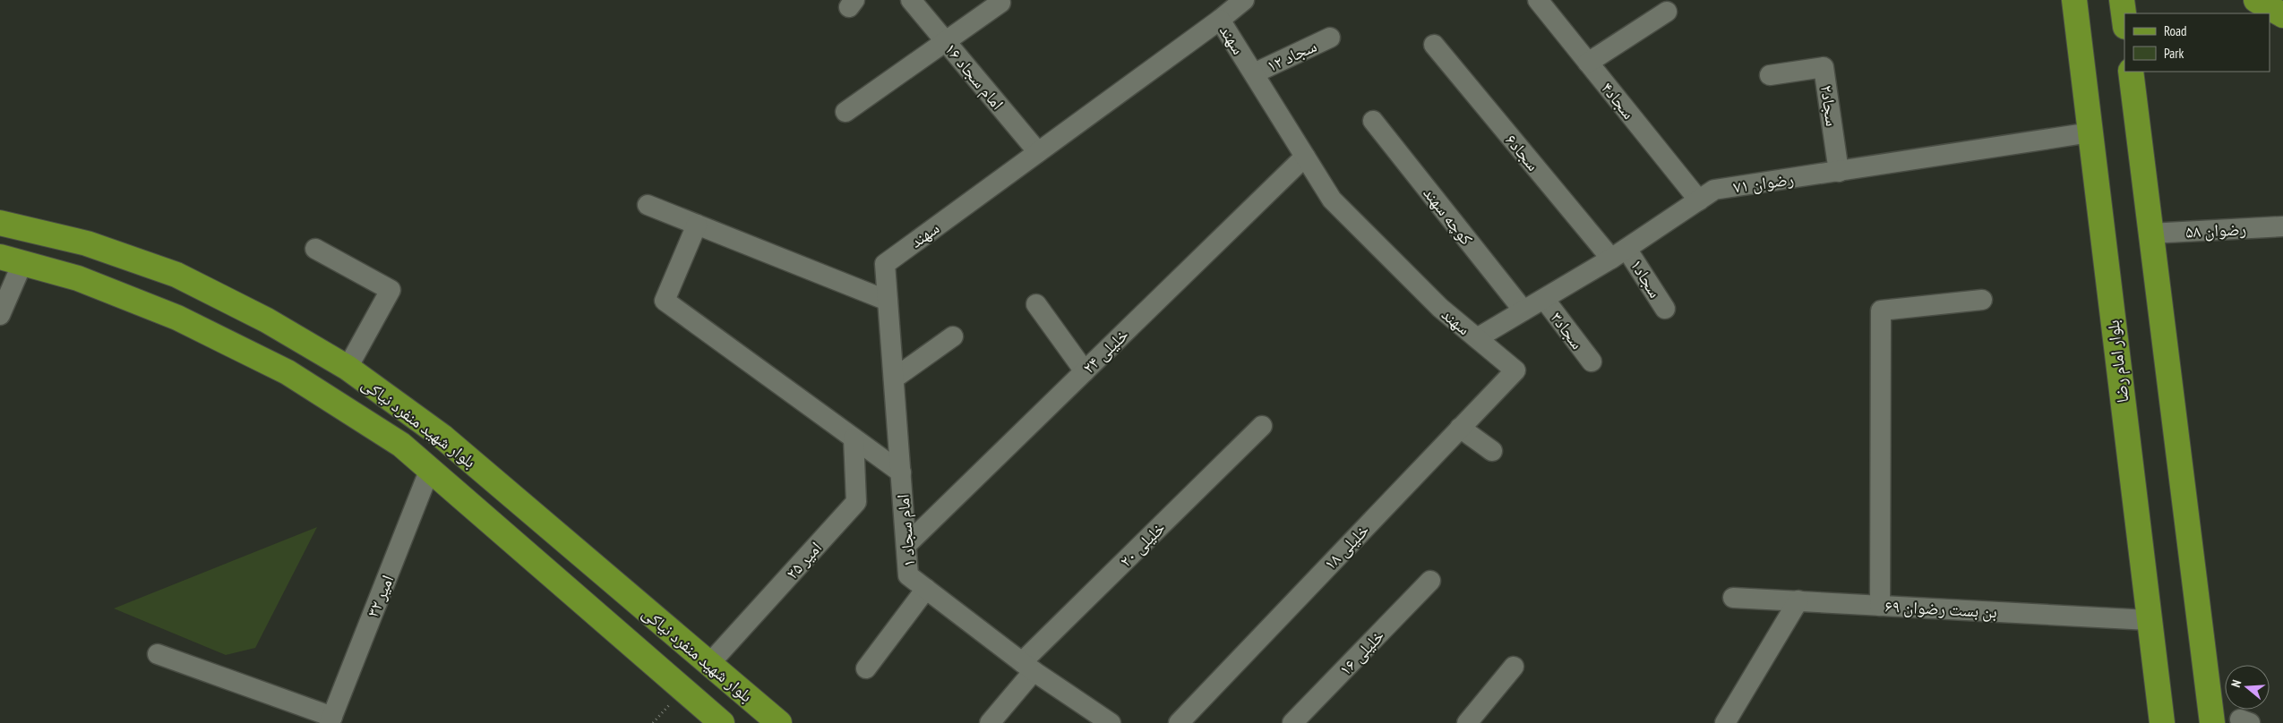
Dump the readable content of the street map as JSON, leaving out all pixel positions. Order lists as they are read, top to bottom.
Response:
{
  "streets": {
    "main road": ["بلوار امام رضا", "بلوار شهید منفرد نیاکی"],
    "street": [
      "سهند",
      "سجاد ۱۲",
      "امام سجاد ۱۶",
      "سجاد۴",
      "سجاد۲",
      "سجاد۶",
      "رضوان ۷۱",
      "كوچه سهند",
      "رضوان ۵۸",
      "سجاد۱",
      "سجاد۳",
      "خلیلی ۲۴",
      "امام سجاد ۱",
      "خلیلی ۲۰",
      "خلیلی ۱۸",
      "امیر ۲۵",
      "امیر ۳۲",
      "بن بست رضوان ۶۹",
      "خلیلی ۱۶"
    ]
  },
  "crossings": [
    ["سهند", "سجاد ۱۲"],
    ["سهند", "امام سجاد ۱۶"],
    ["سهند", "رضوان ۷۱"],
    ["سهند", "خلیلی ۲۴"],
    ["سهند", "امام سجاد ۱"],
    ["سهند", "خلیلی ۱۸"],
    ["سجاد۴", "رضوان ۷۱"],
    ["سجاد۲", "رضوان ۷۱"],
    ["سجاد۶", "رضوان ۷۱"],
    ["سجاد۶", "سجاد۱"],
    ["رضوان ۷۱", "كوچه سهند"],
    ["رضوان ۷۱", "سجاد۱"],
    ["رضوان ۷۱", "سجاد۳"],
    ["رضوان ۷۱", "بلوار امام رضا"],
    ["خلیلی ۲۴", "امام سجاد ۱"],
    ["بلوار امام رضا", "بن بست رضوان ۶۹"],
    ["بلوار شهید منفرد نیاکی", "امیر ۲۵"],
    ["بلوار شهید منفرد نیاکی", "امیر ۳۲"],
    ["امام سجاد ۱", "خلیلی ۲۰"]
  ],
  "legend": ["Road", "Park"],
  "north": "left"
}
